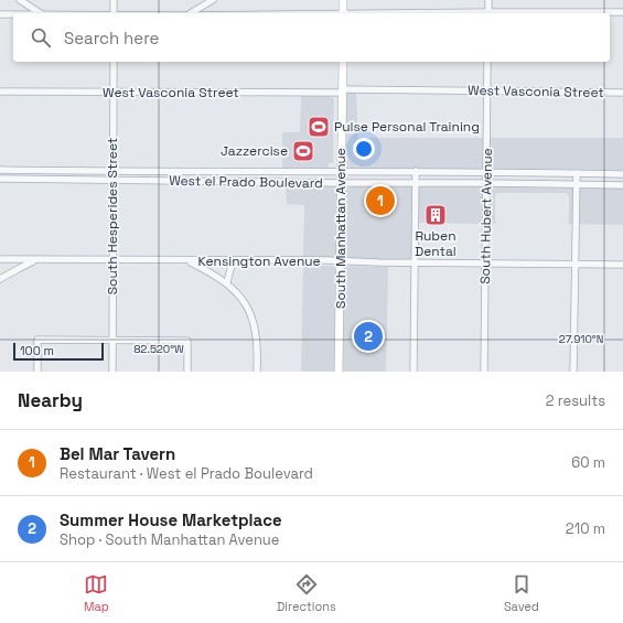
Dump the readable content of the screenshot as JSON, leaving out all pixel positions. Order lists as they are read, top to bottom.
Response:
{
  "streets": {
    "main road": ["South Manhattan Avenue"],
    "street": [
      "West Vasconia Street",
      "West el Prado Boulevard",
      "South Hesperides Street",
      "South Hubert Avenue",
      "Kensington Avenue"
    ]
  },
  "crossings": [
    ["West Vasconia Street", "South Hesperides Street"],
    ["West Vasconia Street", "South Hubert Avenue"],
    ["West Vasconia Street", "South Manhattan Avenue"],
    ["West el Prado Boulevard", "South Hesperides Street"],
    ["West el Prado Boulevard", "South Hubert Avenue"],
    ["West el Prado Boulevard", "South Manhattan Avenue"],
    ["South Hesperides Street", "Kensington Avenue"],
    ["South Hubert Avenue", "Kensington Avenue"],
    ["South Manhattan Avenue", "Kensington Avenue"]
  ],
  "places": {
    "sports": ["Pulse Personal Training", "Jazzercise"],
    "building": ["Ruben Dental"]
  },
  "scale_bar": "100 m",
  "page": {
    "search": "Search here",
    "pins": ["1", "2"],
    "scale": "100 m",
    "heading": ["Nearby", "2 results"],
    "list": [
      {
        "mark": "1",
        "name": "Bel Mar Tavern",
        "note": "Restaurant · West el Prado Boulevard",
        "value": "60 m"
      },
      {
        "mark": "2",
        "name": "Summer House Marketplace",
        "note": "Shop · South Manhattan Avenue",
        "value": "210 m"
      }
    ],
    "nav": ["Map", "Directions", "Saved"]
  },
  "coordinates": ["27.910°N", "82.520°W"]
}
